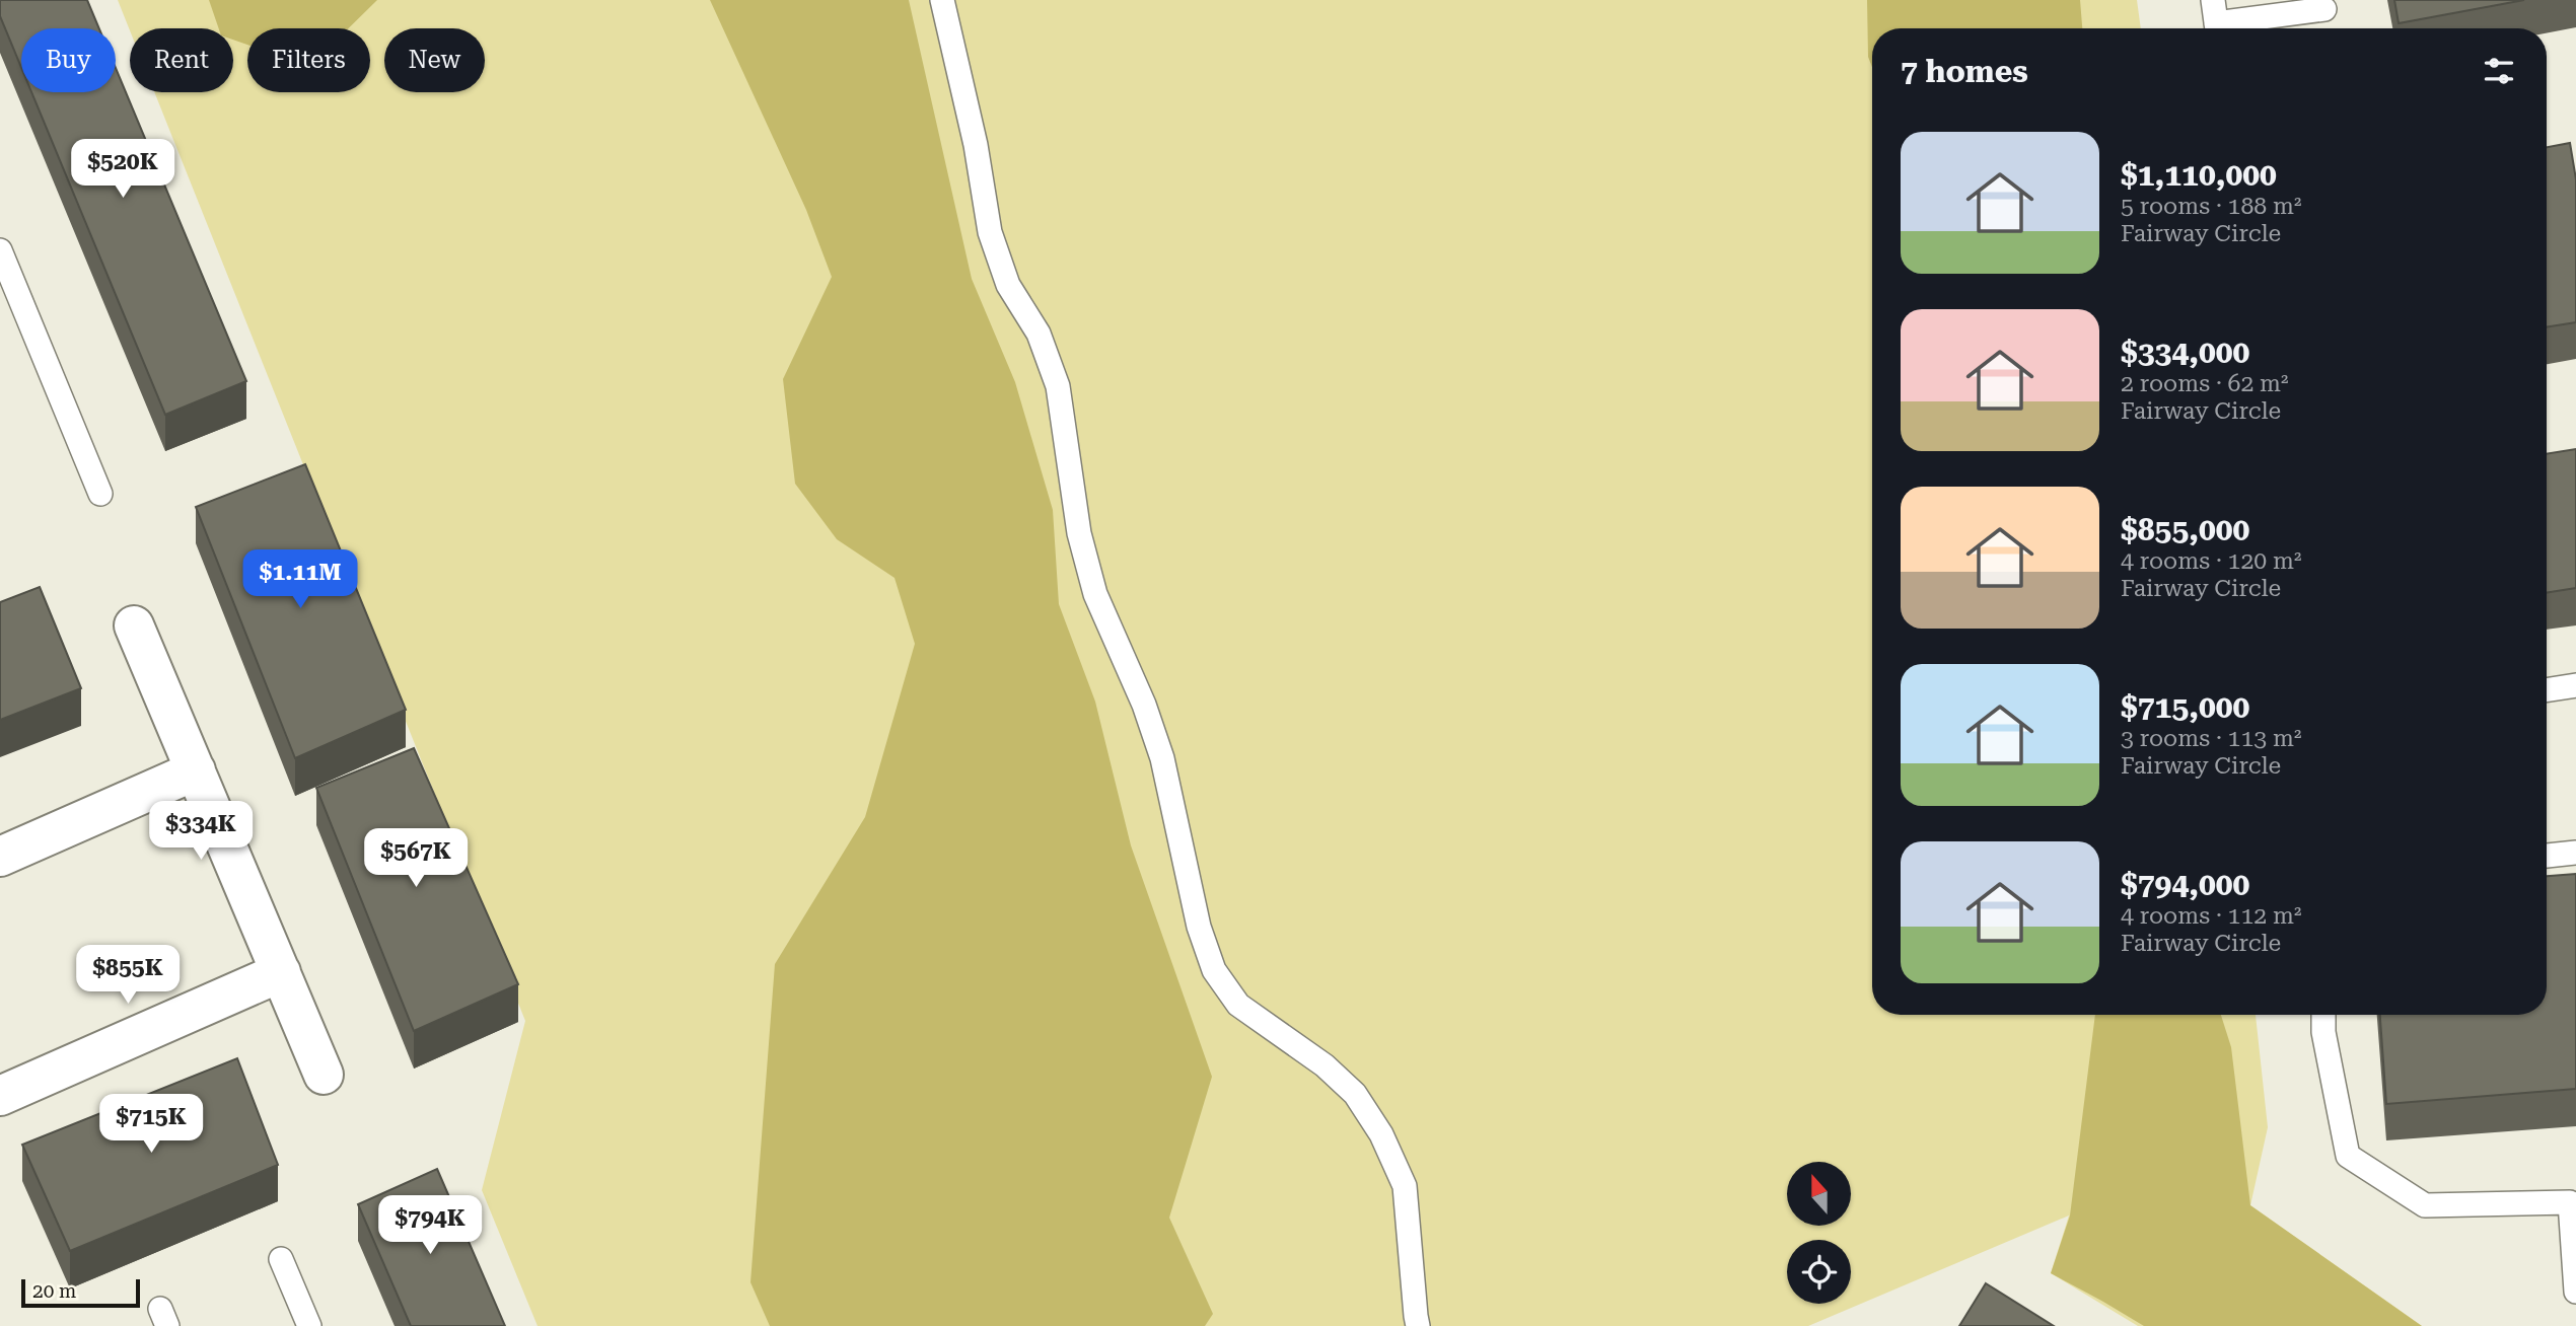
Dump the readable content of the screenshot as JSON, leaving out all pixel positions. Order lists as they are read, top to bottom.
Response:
{
  "scale_bar": "20 m",
  "north": "top",
  "page": {
    "chip": [
      "Buy",
      "Rent",
      "Filters",
      "New"
    ],
    "heading": "7 homes",
    "list": [
      {
        "name": "$1,110,000",
        "note": "5 rooms · 188 m² · Fairway Circle"
      },
      {
        "name": "$334,000",
        "note": "2 rooms · 62 m² · Fairway Circle"
      },
      {
        "name": "$855,000",
        "note": "4 rooms · 120 m² · Fairway Circle"
      },
      {
        "name": "$715,000",
        "note": "3 rooms · 113 m² · Fairway Circle"
      },
      {
        "name": "$794,000",
        "note": "4 rooms · 112 m² · Fairway Circle"
      }
    ],
    "price": [
      "$520K",
      "$1.11M",
      "$334K",
      "$567K",
      "$855K",
      "$715K",
      "$794K"
    ],
    "scale": "20 m"
  }
}
